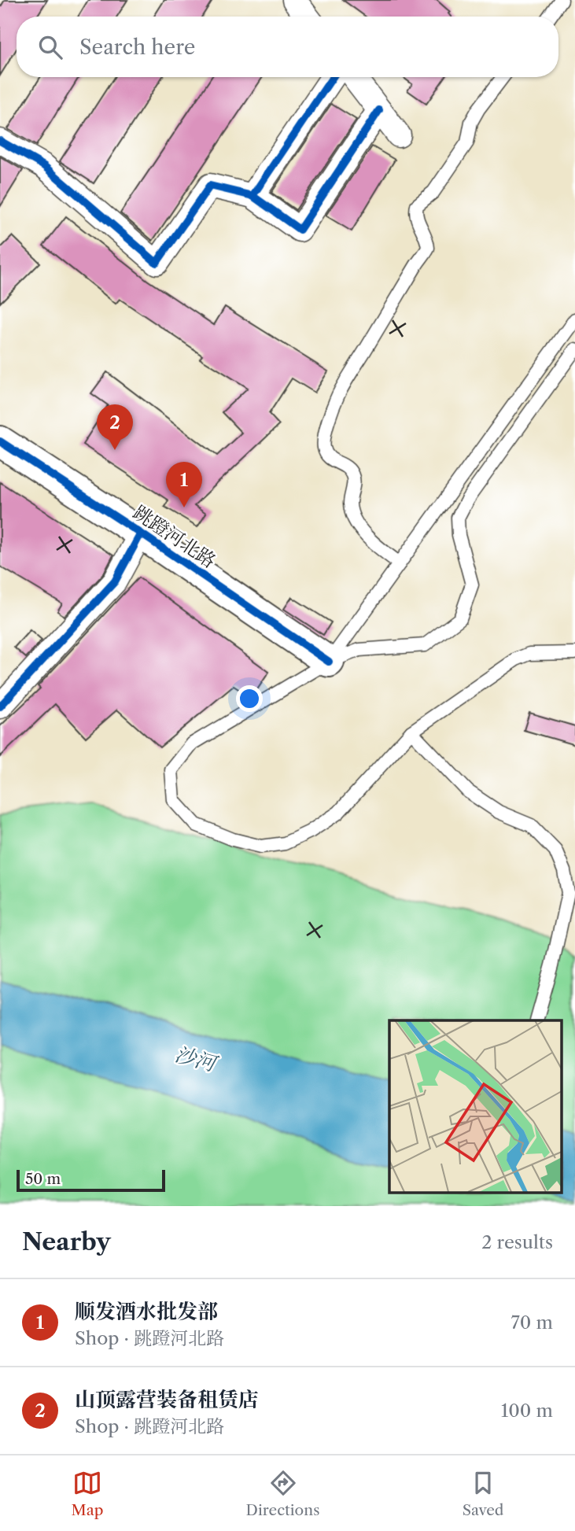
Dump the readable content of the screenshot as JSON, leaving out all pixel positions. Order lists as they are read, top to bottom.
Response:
{
  "streets": {
    "street": ["跳蹬河北路"]
  },
  "water": ["沙河"],
  "scale_bar": "50 m",
  "page": {
    "search": "Search here",
    "pins": ["2", "1"],
    "scale": "50 m",
    "heading": ["Nearby", "2 results"],
    "list": [
      {
        "mark": "1",
        "name": "顺发酒水批发部",
        "note": "Shop · 跳蹬河北路",
        "value": "70 m"
      },
      {
        "mark": "2",
        "name": "山顶露营装备租赁店",
        "note": "Shop · 跳蹬河北路",
        "value": "100 m"
      }
    ],
    "nav": ["Map", "Directions", "Saved"]
  }
}
